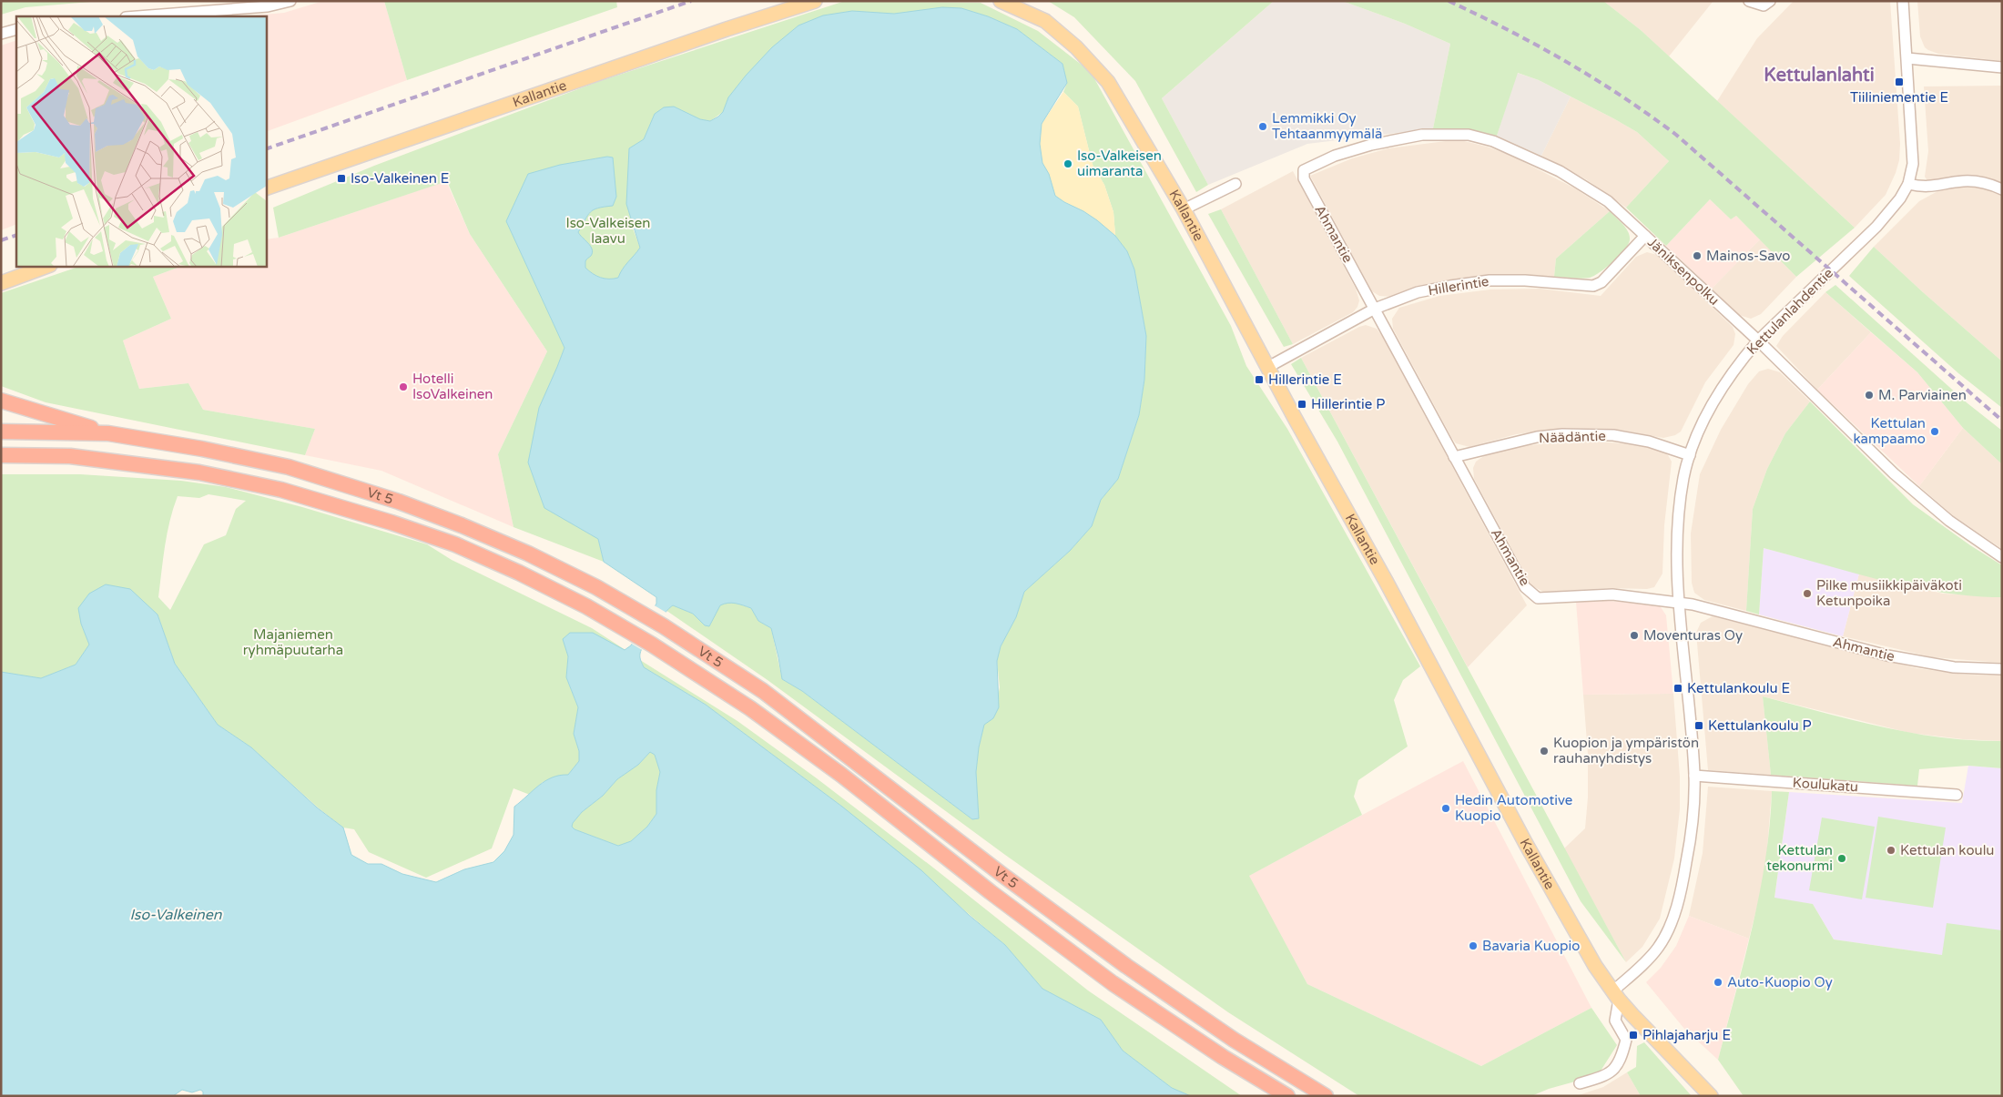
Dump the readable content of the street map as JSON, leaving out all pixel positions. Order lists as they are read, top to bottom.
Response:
{
  "streets": {
    "highway": ["Vt 5"],
    "main road": ["Kallantie"],
    "street": [
      "Ahmantie",
      "Jäniksenpolku",
      "Hillerintie",
      "Kettulanlahdentie",
      "Näädäntie",
      "Koulukatu"
    ]
  },
  "crossings": [
    ["Kallantie", "Hillerintie"],
    ["Kallantie", "Kettulanlahdentie"],
    ["Ahmantie", "Jäniksenpolku"],
    ["Ahmantie", "Hillerintie"],
    ["Ahmantie", "Kettulanlahdentie"],
    ["Ahmantie", "Näädäntie"],
    ["Jäniksenpolku", "Hillerintie"],
    ["Jäniksenpolku", "Kettulanlahdentie"],
    ["Kettulanlahdentie", "Näädäntie"],
    ["Kettulanlahdentie", "Koulukatu"]
  ],
  "districts": ["Kettulanlahti"],
  "water": ["Iso-Valkeinen"],
  "parks": ["Iso-Valkeisen laavu", "Majaniemen ryhmäpuutarha"],
  "places": {
    "transit": [
      "Tiiliniementie E",
      "Iso-Valkeinen E",
      "Hillerintie E",
      "Hillerintie P",
      "Kettulankoulu E",
      "Kettulankoulu P",
      "Pihlajaharju E"
    ],
    "other": [
      "Lemmikki Oy Tehtaanmyymälä",
      "Iso-Valkeisen uimaranta",
      "Mainos-Savo",
      "Hotelli IsoValkeinen",
      "M. Parviainen",
      "Kettulan kampaamo",
      "Pilke musiikkipäiväkoti Ketunpoika",
      "Moventuras Oy",
      "Kuopion ja ympäristön rauhanyhdistys",
      "Hedin Automotive Kuopio",
      "Kettulan koulu",
      "Kettulan tekonurmi",
      "Bavaria Kuopio",
      "Auto-Kuopio Oy"
    ]
  }
}
